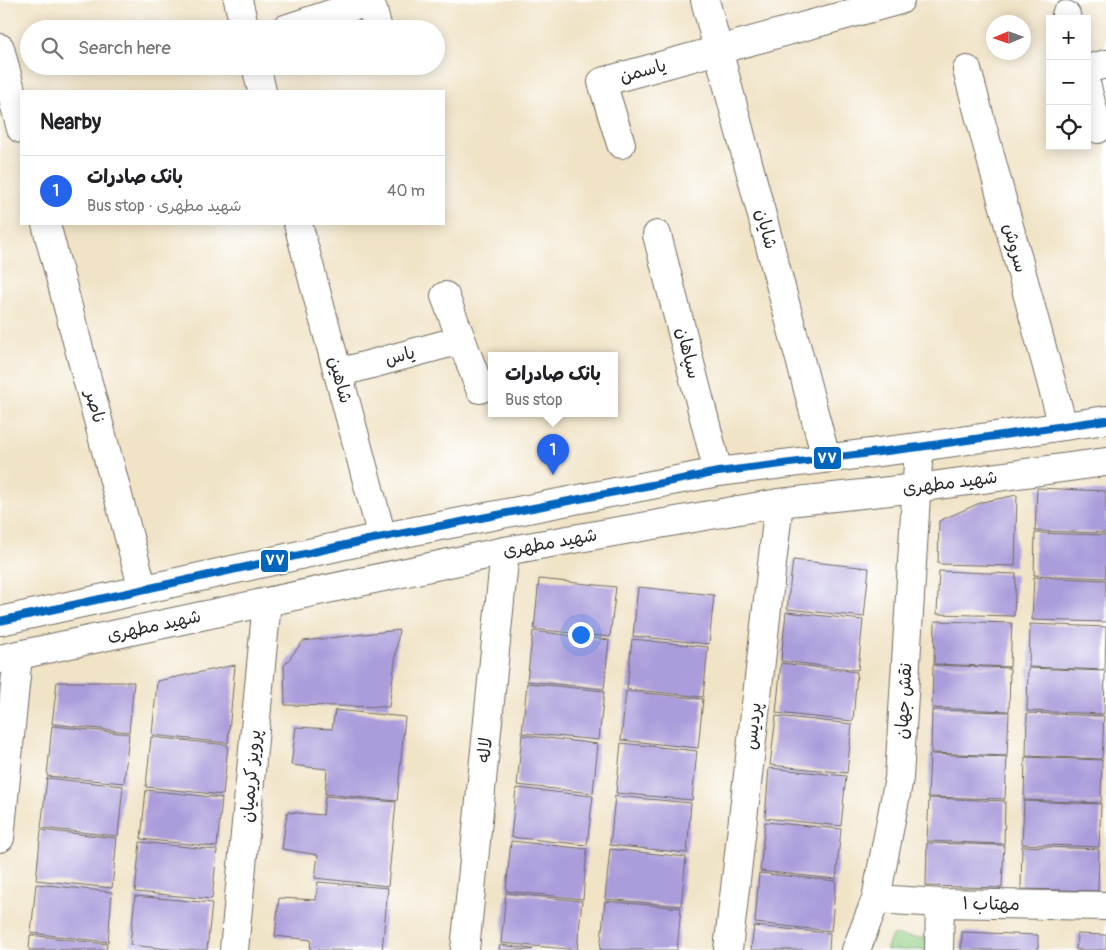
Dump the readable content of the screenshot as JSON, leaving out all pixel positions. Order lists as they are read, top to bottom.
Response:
{
  "streets": {
    "street": [
      "یاسمن",
      "شایان",
      "سروش",
      "سپاهان",
      "یاس",
      "شاهین",
      "ناصر",
      "شهید مطهری",
      "نقش جهان",
      "پردیس",
      "لاله",
      "پرویز کریمیان",
      "مهتاب ۱"
    ]
  },
  "crossings": [
    ["یاسمن", "شایان"],
    ["شایان", "شهید مطهری"],
    ["سروش", "شهید مطهری"],
    ["سپاهان", "شهید مطهری"],
    ["یاس", "شاهین"],
    ["شاهین", "شهید مطهری"],
    ["ناصر", "شهید مطهری"],
    ["شهید مطهری", "نقش جهان"],
    ["شهید مطهری", "پردیس"],
    ["شهید مطهری", "لاله"],
    ["شهید مطهری", "پرویز کریمیان"],
    ["نقش جهان", "مهتاب ۱"]
  ],
  "lines": ["transit line ۷۷"],
  "north": "left",
  "page": {
    "map_buttons": ["+", "−"],
    "search": "Search here",
    "heading": "Nearby",
    "list": [
      {
        "mark": "1",
        "name": "بانک صادرات",
        "note": "Bus stop · شهید مطهری",
        "value": "40 m"
      }
    ],
    "popup": ["بانک صادرات", "Bus stop"],
    "pins": "1"
  }
}
